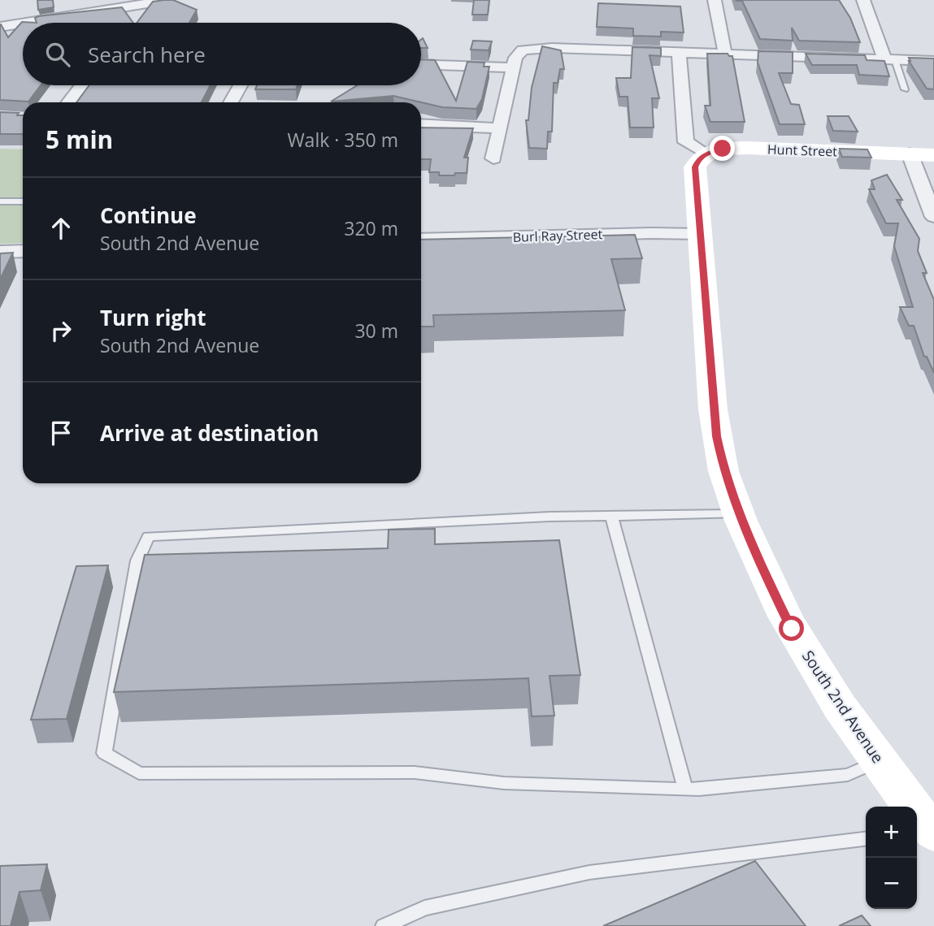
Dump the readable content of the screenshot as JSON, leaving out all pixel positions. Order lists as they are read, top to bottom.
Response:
{
  "streets": {
    "street": ["Hunt Street", "Burl Ray Street", "South 2nd Avenue"]
  },
  "crossings": [
    ["Hunt Street", "South 2nd Avenue"],
    ["Burl Ray Street", "South 2nd Avenue"]
  ],
  "page": {
    "search": "Search here",
    "heading": ["5 min", "Walk · 350 m"],
    "list": [
      ["Continue", "South 2nd Avenue", "320 m"],
      ["Turn right", "South 2nd Avenue", "30 m"],
      "Arrive at destination"
    ],
    "map_buttons": ["+", "−"]
  }
}
